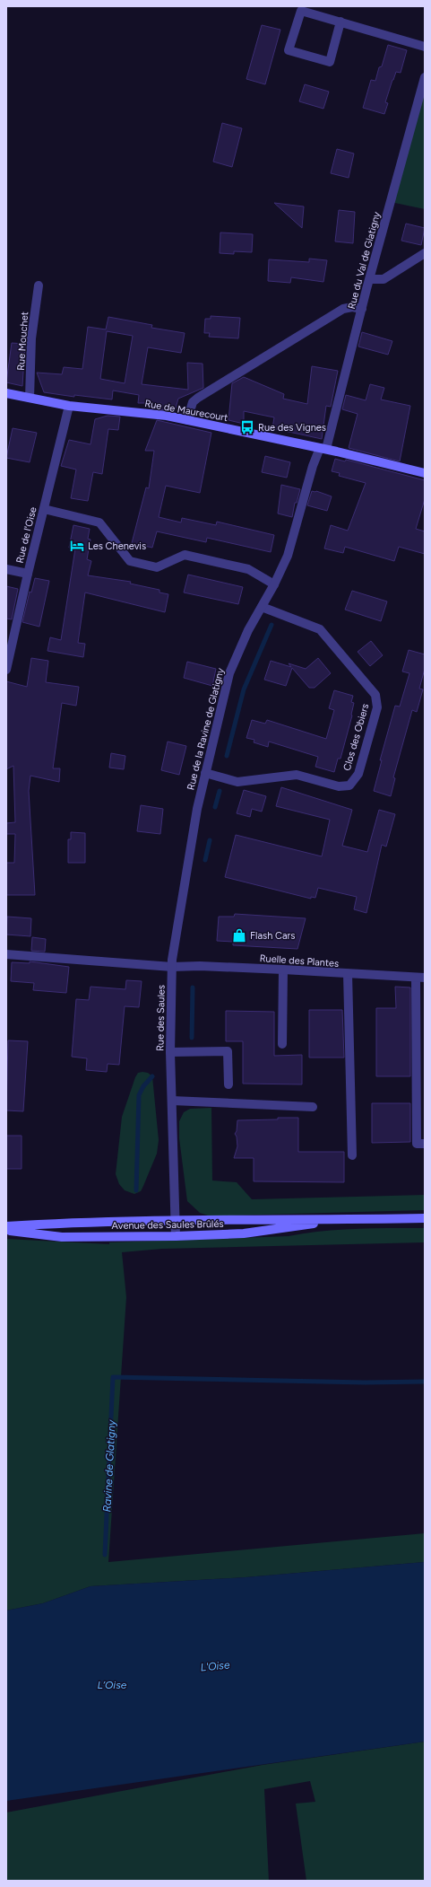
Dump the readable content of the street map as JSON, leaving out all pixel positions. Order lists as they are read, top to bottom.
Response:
{
  "streets": {
    "main road": ["Rue de Maurecourt", "Avenue des Saules Brûlés"],
    "street": [
      "Rue du Val de Glatigny",
      "Rue Mouchet",
      "Rue de l'Oise",
      "Rue de la Ravine de Glatigny",
      "Clos des Obiers",
      "Ruelle des Plantes",
      "Rue des Saules"
    ]
  },
  "crossings": [
    ["Rue du Val de Glatigny", "Rue de Maurecourt"],
    ["Rue du Val de Glatigny", "Rue de la Ravine de Glatigny"],
    ["Rue Mouchet", "Rue de Maurecourt"],
    ["Rue de Maurecourt", "Rue de l'Oise"],
    ["Rue de Maurecourt", "Rue de la Ravine de Glatigny"],
    ["Rue de la Ravine de Glatigny", "Clos des Obiers"],
    ["Rue de la Ravine de Glatigny", "Ruelle des Plantes"],
    ["Rue de la Ravine de Glatigny", "Rue des Saules"],
    ["Ruelle des Plantes", "Rue des Saules"],
    ["Rue des Saules", "Avenue des Saules Brûlés"]
  ],
  "water": ["Ravine de Glatigny", "L'Oise", "L’Oise"],
  "places": {
    "bus stop": ["Rue des Vignes"],
    "hotel": ["Les Chenevis"],
    "shop": ["Flash Cars"]
  }
}
